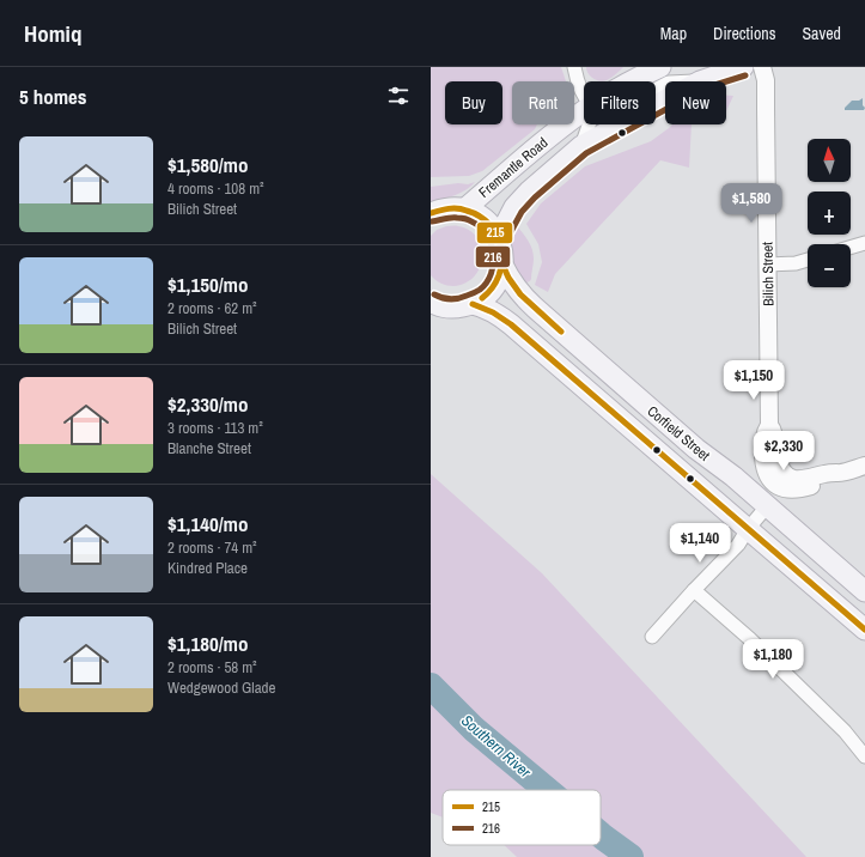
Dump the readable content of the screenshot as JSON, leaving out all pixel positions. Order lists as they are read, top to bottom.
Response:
{
  "streets": {
    "main road": ["Fremantle Road", "Corfield Street"],
    "street": ["Bilich Street"]
  },
  "water": ["Southern River"],
  "lines": ["transit line 216", "transit line 215"],
  "legend": ["215", "216"],
  "north": "top",
  "page": {
    "header": "Homiq",
    "nav": ["Map", "Directions", "Saved"],
    "heading": "5 homes",
    "chip": [
      "Buy",
      "Rent",
      "Filters",
      "New"
    ],
    "list": [
      {
        "name": "$1,580/mo",
        "note": "4 rooms · 108 m² · Bilich Street"
      },
      {
        "name": "$1,150/mo",
        "note": "2 rooms · 62 m² · Bilich Street"
      },
      {
        "name": "$2,330/mo",
        "note": "3 rooms · 113 m² · Blanche Street"
      },
      {
        "name": "$1,140/mo",
        "note": "2 rooms · 74 m² · Kindred Place"
      },
      {
        "name": "$1,180/mo",
        "note": "2 rooms · 58 m² · Wedgewood Glade"
      }
    ],
    "map_buttons": ["+", "−"],
    "price": [
      "$1,580",
      "$1,150",
      "$2,330",
      "$1,140",
      "$1,180"
    ]
  }
}
